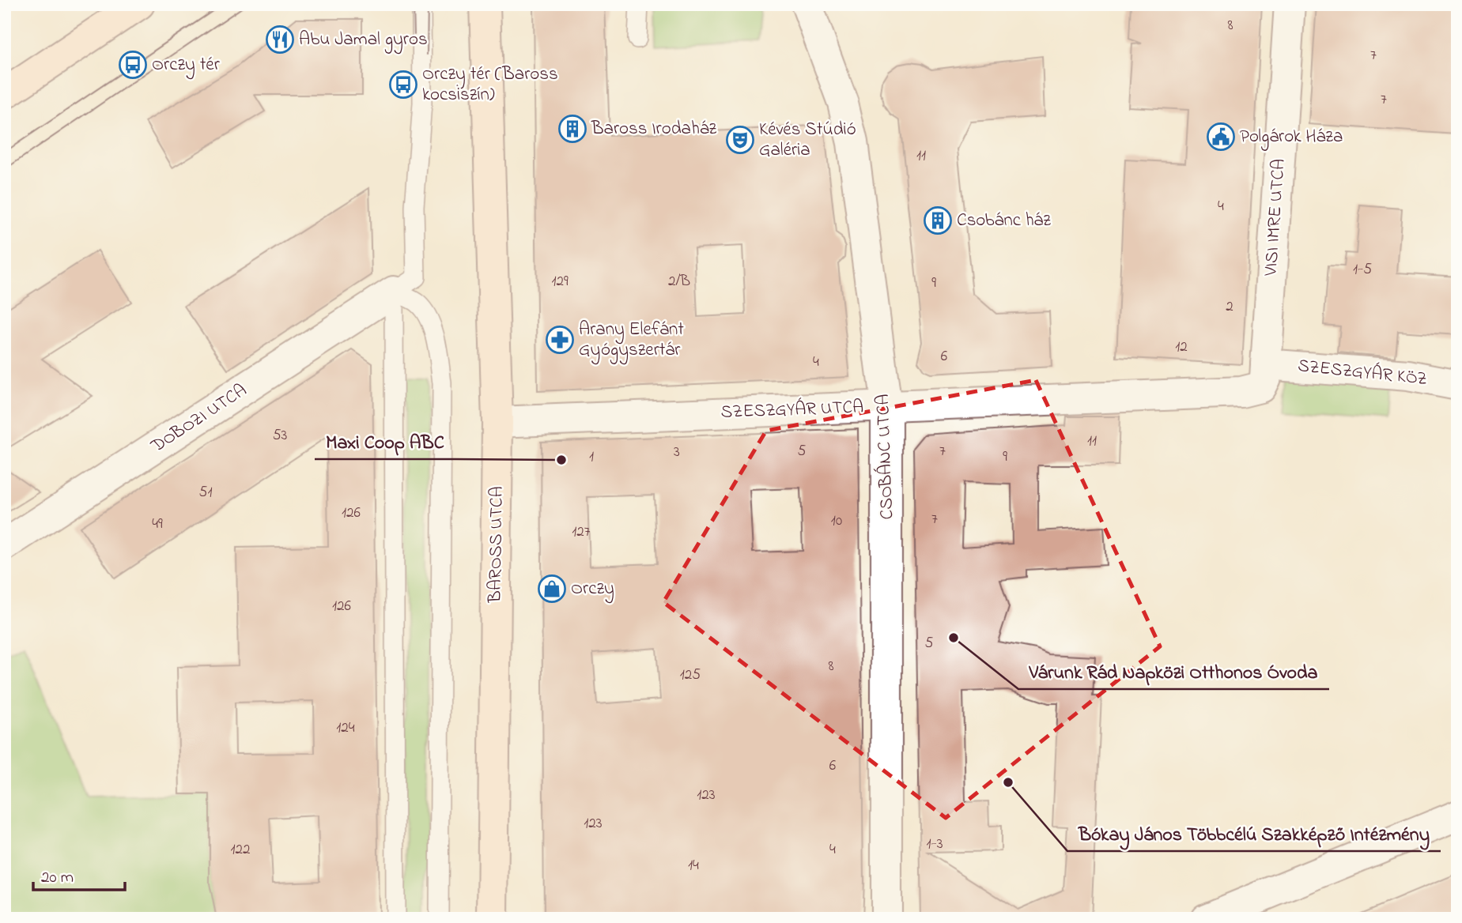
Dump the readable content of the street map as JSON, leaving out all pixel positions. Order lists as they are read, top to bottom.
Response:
{
  "streets": {
    "street": [
      "VISI IMRE UTCA",
      "SZESZGYÁR KÖZ",
      "SZESZGYÁR UTCA",
      "DOBOZI UTCA",
      "CSOBÁNC UTCA",
      "BAROSS UTCA"
    ]
  },
  "crossings": [
    ["VISI IMRE UTCA", "SZESZGYÁR KÖZ"],
    ["VISI IMRE UTCA", "SZESZGYÁR UTCA"],
    ["SZESZGYÁR KÖZ", "SZESZGYÁR UTCA"],
    ["SZESZGYÁR UTCA", "CSOBÁNC UTCA"],
    ["SZESZGYÁR UTCA", "BAROSS UTCA"]
  ],
  "places": {
    "restaurant": ["Abu Jamal gyros"],
    "bus stop": ["Orczy tér", "Orczy tér (Baross kocsiszín)"],
    "building": ["Baross Irodaház", "Csobánc ház"],
    "public building": ["Polgárok Háza"],
    "theatre": ["Kévés Stúdió Galéria"],
    "pharmacy": ["Arany Elefánt Gyógyszertár"],
    "other": ["Maxi Coop ABC", "Várunk Rád Napközi Otthonos Óvoda", "Bókay János Többcélú Szakképző Intézmény"],
    "shop": ["Orczy"]
  },
  "house_numbers": [
    "8",
    "7",
    "7",
    "11",
    "4",
    "1-5",
    "129",
    "2/B",
    "9",
    "2",
    "12",
    "6",
    "4",
    "53",
    "11",
    "5",
    "7",
    "3",
    "1",
    "9",
    "51",
    "126",
    "7",
    "10",
    "49",
    "127",
    "126",
    "5",
    "8",
    "125",
    "124",
    "6",
    "123",
    "123",
    "1-3",
    "122",
    "4",
    "14"
  ],
  "scale_bar": "20 m"
}
